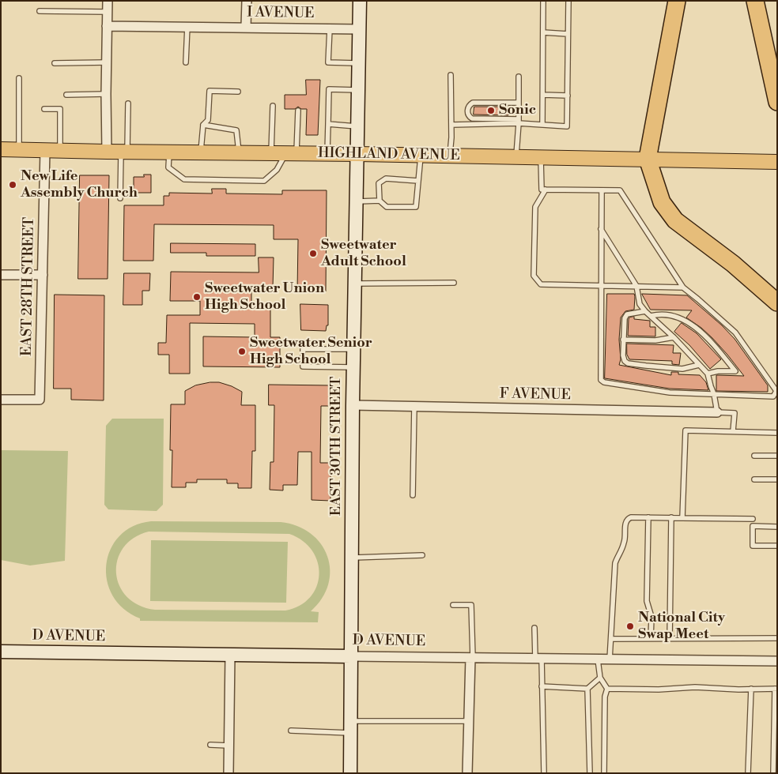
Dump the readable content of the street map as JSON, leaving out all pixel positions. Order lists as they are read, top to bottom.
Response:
{
  "streets": {
    "main road": ["HIGHLAND AVENUE", "EAST 30TH STREET", "D AVENUE"],
    "street": ["I AVENUE", "EAST 28TH STREET", "F AVENUE"]
  },
  "crossings": [
    ["I AVENUE", "EAST 30TH STREET"],
    ["HIGHLAND AVENUE", "EAST 28TH STREET"],
    ["HIGHLAND AVENUE", "EAST 30TH STREET"],
    ["F AVENUE", "EAST 30TH STREET"],
    ["EAST 30TH STREET", "D AVENUE"]
  ],
  "places": [
    "Sonic",
    "New Life Assembly Church",
    "Sweetwater Adult School",
    "Sweetwater Union High School",
    "Sweetwater Senior High School",
    "National City Swap Meet"
  ]
}
